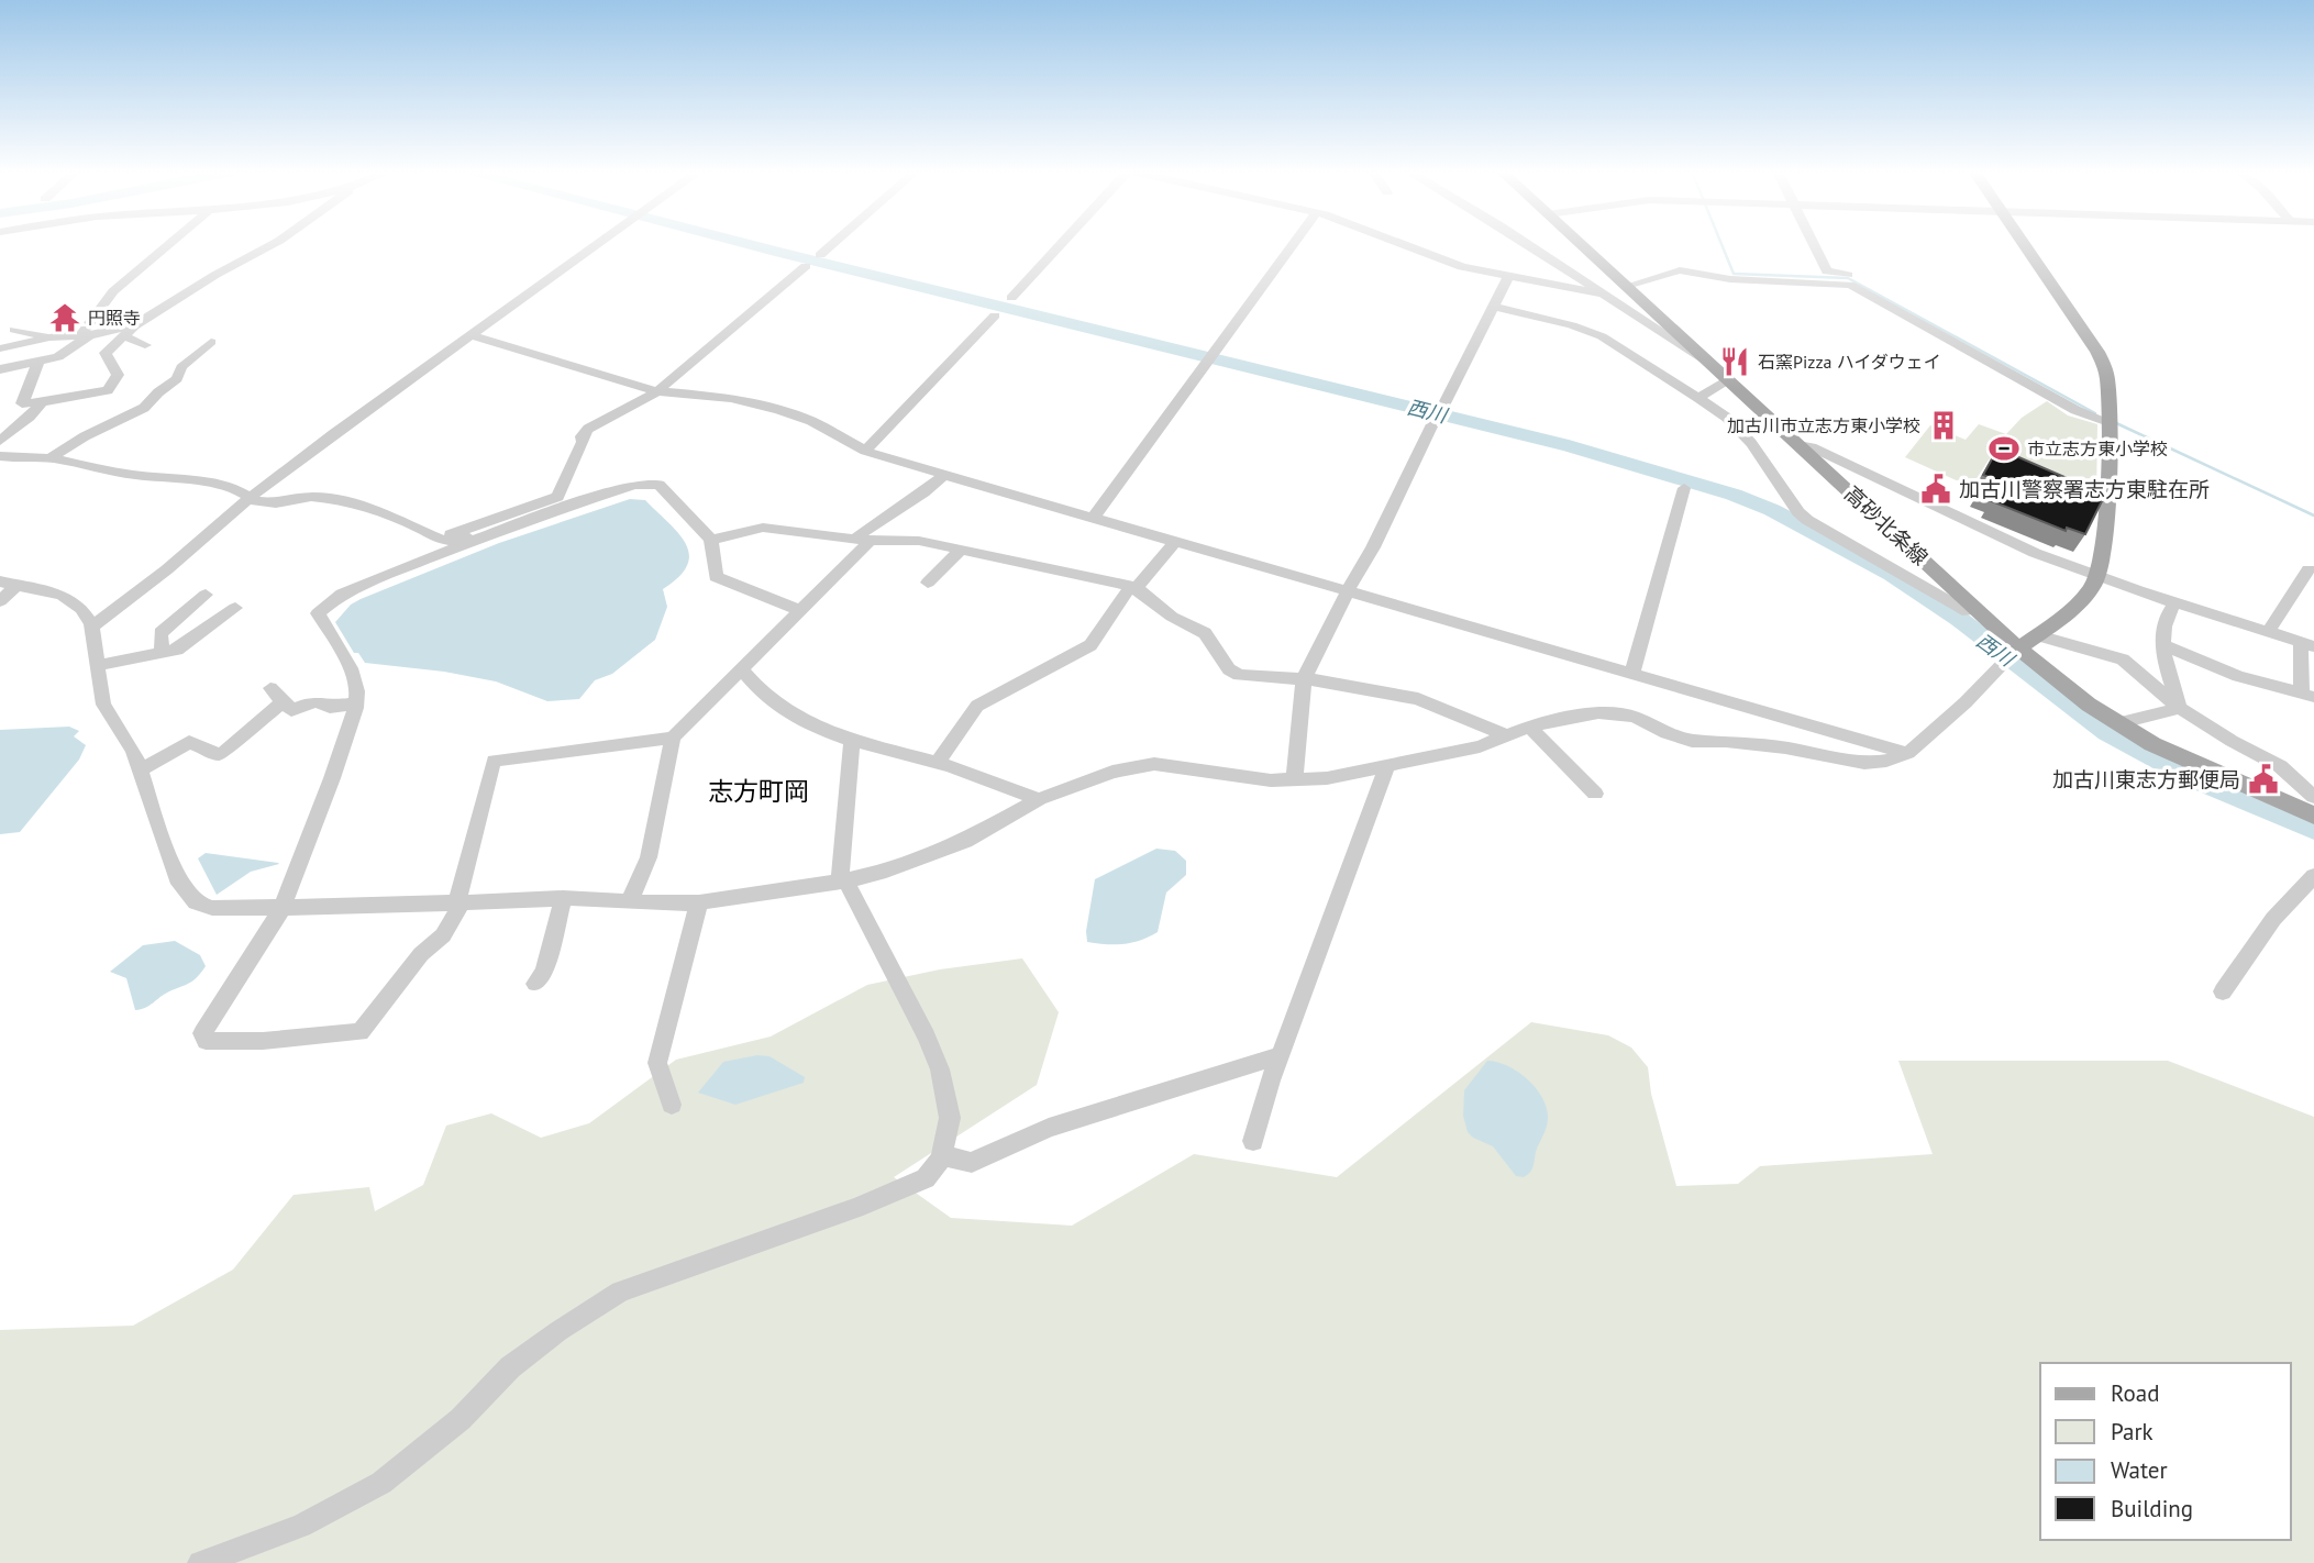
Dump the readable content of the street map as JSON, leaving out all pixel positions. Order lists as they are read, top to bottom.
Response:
{
  "streets": {
    "main road": ["高砂北条線"]
  },
  "districts": ["志方町岡"],
  "water": ["西川"],
  "places": {
    "temple": ["円照寺"],
    "restaurant": ["石窯Pizza ハイダウェイ"],
    "building": ["加古川市立志方東小学校"],
    "sports": ["市立志方東小学校"],
    "public building": ["加古川警察署志方東駐在所", "加古川東志方郵便局"]
  },
  "legend": [
    "Road",
    "Park",
    "Water",
    "Building"
  ]
}
